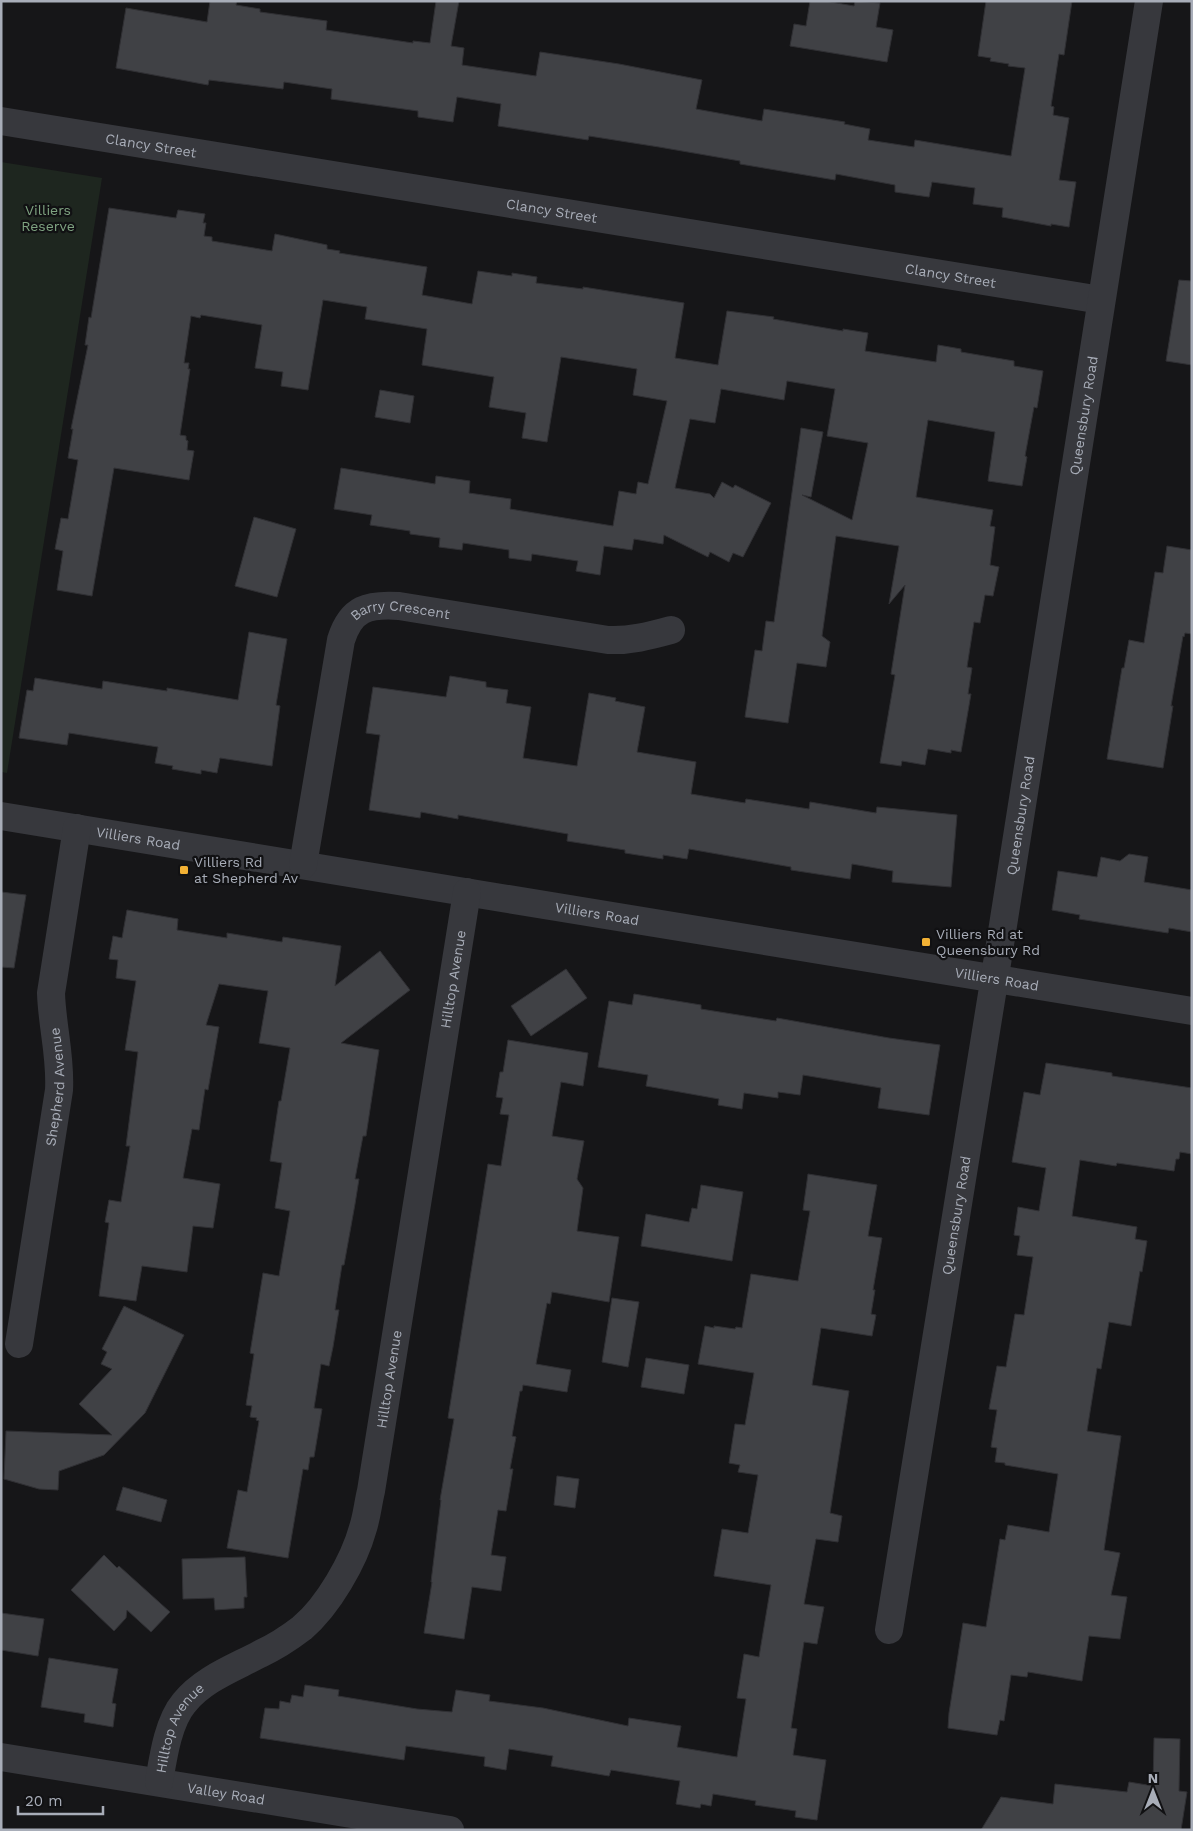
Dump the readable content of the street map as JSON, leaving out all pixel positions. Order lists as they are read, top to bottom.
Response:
{
  "streets": {
    "street": [
      "Clancy Street",
      "Queensbury Road",
      "Barry Crescent",
      "Villiers Road",
      "Hilltop Avenue",
      "Shepherd Avenue",
      "Valley Road"
    ]
  },
  "crossings": [
    ["Clancy Street", "Queensbury Road"],
    ["Queensbury Road", "Villiers Road"],
    ["Barry Crescent", "Villiers Road"],
    ["Villiers Road", "Hilltop Avenue"],
    ["Villiers Road", "Shepherd Avenue"],
    ["Hilltop Avenue", "Valley Road"]
  ],
  "parks": ["Villiers Reserve"],
  "places": {
    "transit": ["Villiers Rd at Shepherd Av", "Villiers Rd at Queensbury Rd"]
  },
  "scale_bar": "20 m",
  "north": "top"
}
